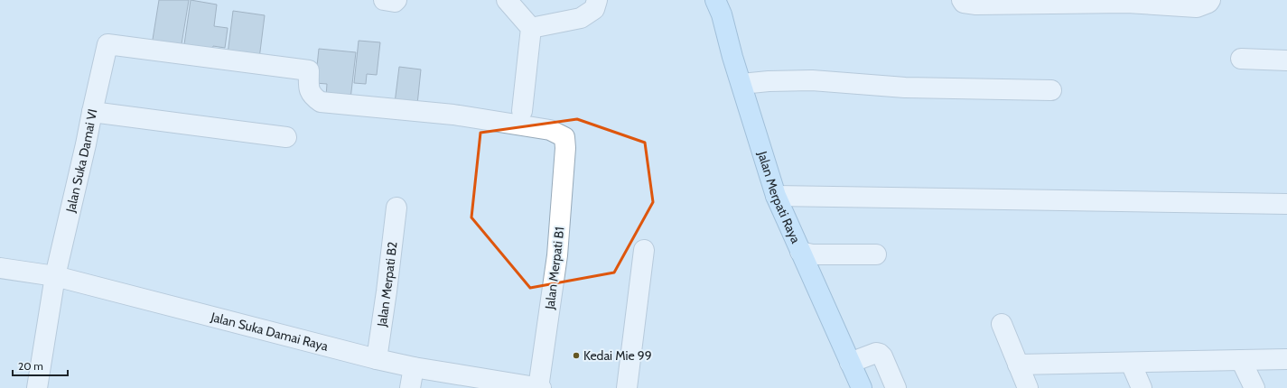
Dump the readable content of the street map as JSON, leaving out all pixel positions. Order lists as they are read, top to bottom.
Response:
{
  "streets": {
    "main road": ["Jalan Merpati Raya"],
    "street": [
      "Jalan Suka Damai VI",
      "Jalan Merpati B1",
      "Jalan Merpati B2",
      "Jalan Suka Damai Raya"
    ]
  },
  "crossings": [
    ["Jalan Suka Damai VI", "Jalan Merpati B1"],
    ["Jalan Suka Damai VI", "Jalan Suka Damai Raya"],
    ["Jalan Merpati B1", "Jalan Suka Damai Raya"],
    ["Jalan Merpati B2", "Jalan Suka Damai Raya"]
  ],
  "places": ["Kedai Mie 99"],
  "scale_bar": "20 m"
}
